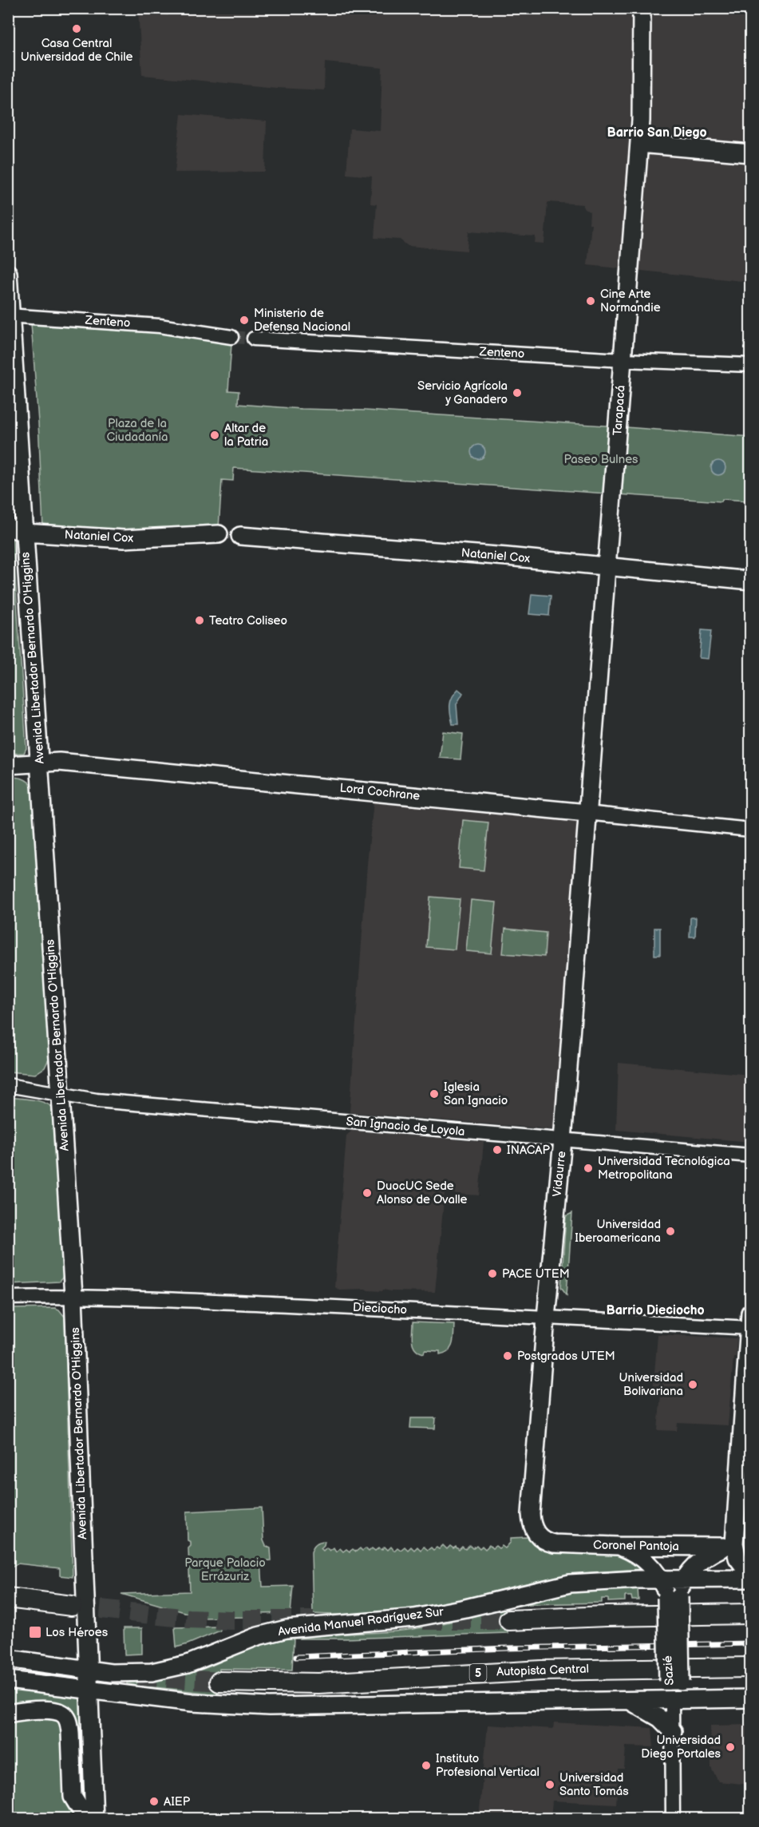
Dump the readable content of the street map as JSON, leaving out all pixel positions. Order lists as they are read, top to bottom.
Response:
{
  "streets": {
    "highway": ["Autopista Central", "5"],
    "main road": [
      "Tarapacá",
      "Nataniel Cox",
      "Avenida Libertador Bernardo O'Higgins",
      "Lord Cochrane",
      "Vidaurre",
      "Coronel Pantoja",
      "Avenida Manuel Rodríguez Sur",
      "Sazié"
    ],
    "street": ["Zenteno", "San Ignacio de Loyola", "Dieciocho"]
  },
  "crossings": [
    ["Zenteno", "Tarapacá"],
    ["Zenteno", "Avenida Libertador Bernardo O'Higgins"],
    ["Tarapacá", "Nataniel Cox"],
    ["Tarapacá", "Lord Cochrane"],
    ["Tarapacá", "Vidaurre"],
    ["Nataniel Cox", "Avenida Libertador Bernardo O'Higgins"],
    ["Avenida Libertador Bernardo O'Higgins", "Lord Cochrane"],
    ["Avenida Libertador Bernardo O'Higgins", "San Ignacio de Loyola"],
    ["Avenida Libertador Bernardo O'Higgins", "Dieciocho"],
    ["Avenida Libertador Bernardo O'Higgins", "Avenida Manuel Rodríguez Sur"],
    ["Lord Cochrane", "Vidaurre"],
    ["San Ignacio de Loyola", "Vidaurre"],
    ["Vidaurre", "Dieciocho"],
    ["Vidaurre", "Coronel Pantoja"],
    ["Coronel Pantoja", "Sazié"],
    ["Avenida Manuel Rodríguez Sur", "Sazié"]
  ],
  "districts": ["Barrio San Diego", "Barrio Dieciocho"],
  "parks": ["Plaza de la Ciudadanía", "Paseo Bulnes", "Parque Palacio Errázuriz"],
  "places": {
    "other": [
      "Casa Central Universidad de Chile",
      "Cine Arte Normandie",
      "Ministerio de Defensa Nacional",
      "Servicio Agrícola y Ganadero",
      "Altar de la Patria",
      "Teatro Coliseo",
      "Iglesia San Ignacio",
      "INACAP",
      "Universidad Tecnológica Metropolitana",
      "DuocUC Sede Alonso de Ovalle",
      "Universidad Iberoamericana",
      "PACE UTEM",
      "Postgrados UTEM",
      "Universidad Bolivariana",
      "Universidad Diego Portales",
      "Instituto Profesional Vertical",
      "Universidad Santo Tomás",
      "AIEP"
    ],
    "transit": ["Los Héroes"]
  }
}
